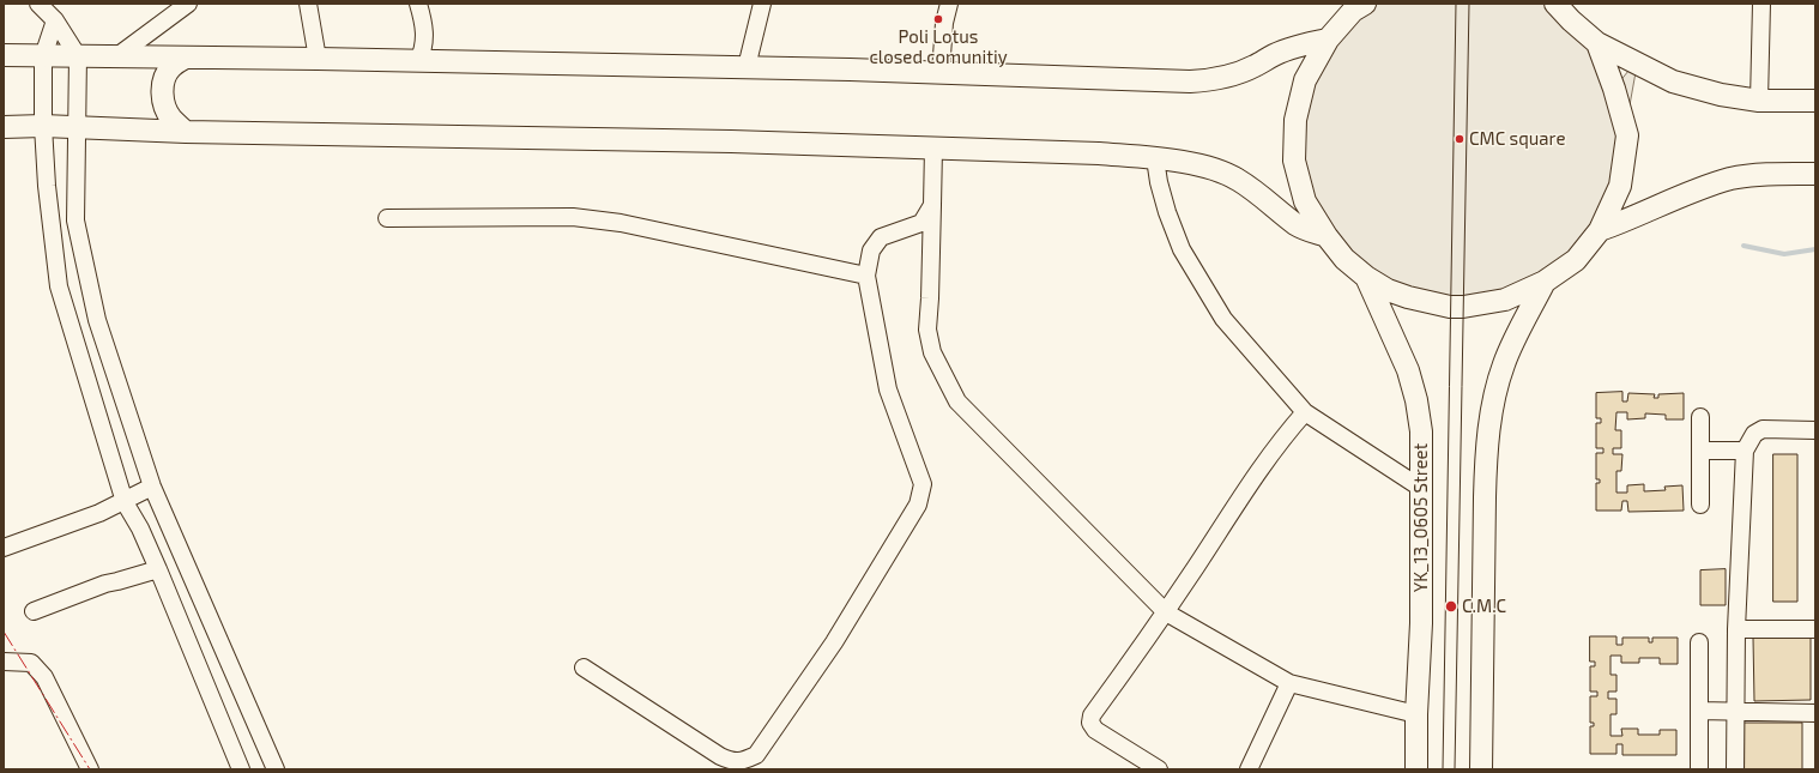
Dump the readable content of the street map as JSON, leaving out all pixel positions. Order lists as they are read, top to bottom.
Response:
{
  "streets": {
    "main road": ["YK_13_0605 Street"]
  },
  "places": ["Poli Lotus closed comunitiy", "CMC square", "C.M.C"]
}
